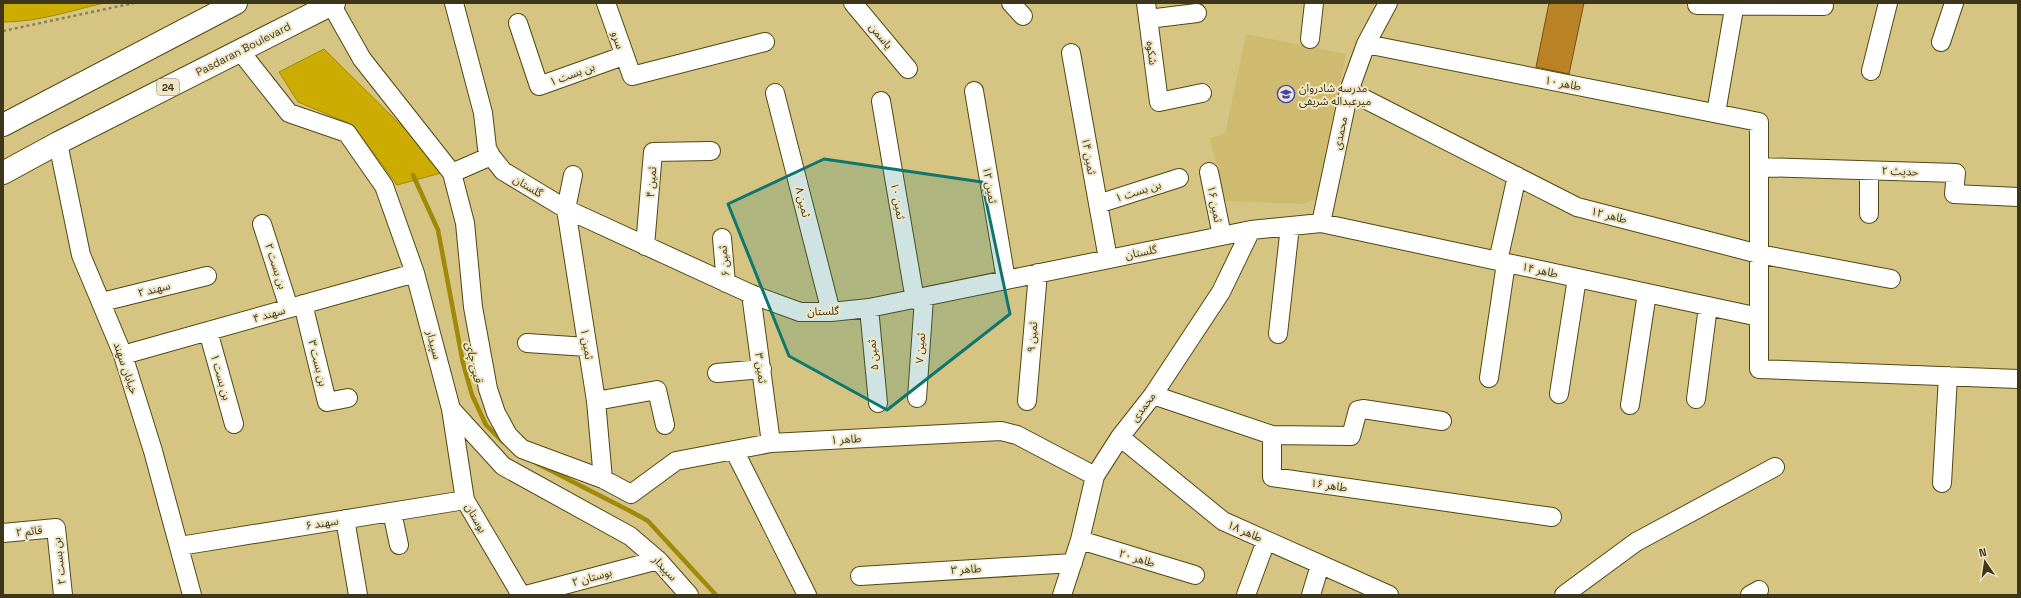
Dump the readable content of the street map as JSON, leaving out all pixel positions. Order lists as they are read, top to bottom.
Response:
{
  "streets": {
    "highway": ["Pasdaran Boulevard", "24"],
    "street": [
      "یاسمن",
      "سرو",
      "شکوه",
      "بن بست ۱",
      "طاهر ۱۰",
      "محمدی",
      "ثمین ۱۴",
      "حدیث ۲",
      "ثمین ۴",
      "ثمین ۱۲",
      "گلستان",
      "ثمین ۱۰",
      "ثمین ۸",
      "ثمین ۱۶",
      "طاهر ۱۲",
      "ثمین ۶",
      "بن بست ۲",
      "طاهر ۱۴",
      "سهند ۲",
      "سهند ۴",
      "ثمین ۹",
      "ثمین ۱",
      "سپیدار",
      "ثمین ۷",
      "ثمین ۵",
      "بن بست ۳",
      "خیابان سهند",
      "ثمین ۳",
      "طاهر ۱",
      "طاهر ۱۶",
      "بوستان",
      "سهند ۶",
      "قائم ۲",
      "طاهر ۱۸",
      "طاهر ۲۰",
      "طاهر ۳",
      "بوستان ۲"
    ]
  },
  "crossings": [
    ["سرو", "بن بست ۱"],
    ["Pasdaran Boulevard", "سپیدار"],
    ["Pasdaran Boulevard", "خیابان سهند"],
    ["بن بست ۱", "ثمین ۱۴"],
    ["بن بست ۱", "سهند ۴"],
    ["طاهر ۱۰", "محمدی"],
    ["طاهر ۱۰", "حدیث ۲"],
    ["محمدی", "گلستان"],
    ["محمدی", "طاهر ۱۲"],
    ["محمدی", "طاهر ۱۴"],
    ["محمدی", "طاهر ۱"],
    ["محمدی", "طاهر ۱۸"],
    ["محمدی", "طاهر ۲۰"],
    ["محمدی", "طاهر ۳"],
    ["ثمین ۱۴", "گلستان"],
    ["ثمین ۴", "گلستان"],
    ["ثمین ۱۲", "گلستان"],
    ["گلستان", "ثمین ۱۰"],
    ["گلستان", "ثمین ۸"],
    ["گلستان", "ثمین ۱۶"],
    ["گلستان", "ثمین ۶"],
    ["گلستان", "طاهر ۱۴"],
    ["گلستان", "ثمین ۹"],
    ["گلستان", "ثمین ۱"],
    ["گلستان", "ثمین ۷"],
    ["گلستان", "ثمین ۵"],
    ["گلستان", "ثمین ۳"],
    ["ثمین ۱۰", "ثمین ۷"],
    ["بن بست ۲", "سهند ۴"],
    ["بن بست ۲", "بن بست ۳"],
    ["بن بست ۲", "قائم ۲"],
    ["سهند ۲", "خیابان سهند"],
    ["سهند ۴", "سپیدار"],
    ["سهند ۴", "بن بست ۳"],
    ["سهند ۴", "خیابان سهند"],
    ["ثمین ۱", "طاهر ۱"],
    ["سپیدار", "بوستان"],
    ["سپیدار", "بوستان ۲"],
    ["خیابان سهند", "سهند ۶"],
    ["ثمین ۳", "طاهر ۱"],
    ["بوستان", "سهند ۶"]
  ],
  "water": ["قبی چای"],
  "places": {
    "school or university": ["مدرسه شادروان میرعبداله شریفی"]
  },
  "north": "top"
}
